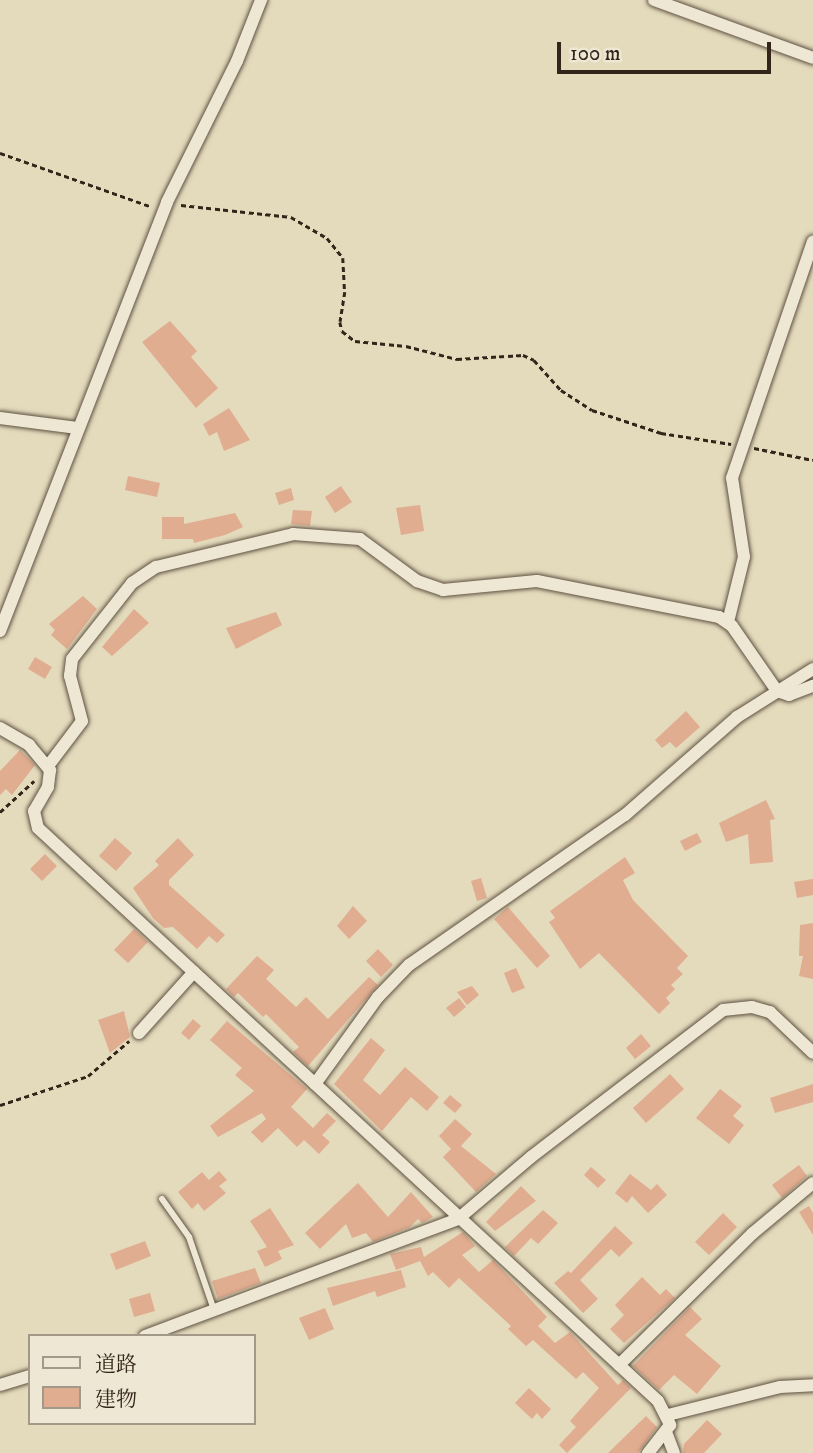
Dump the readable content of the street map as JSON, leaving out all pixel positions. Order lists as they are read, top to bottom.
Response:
{
  "legend": ["道路", "建物"],
  "scale_bar": "100 m"
}
